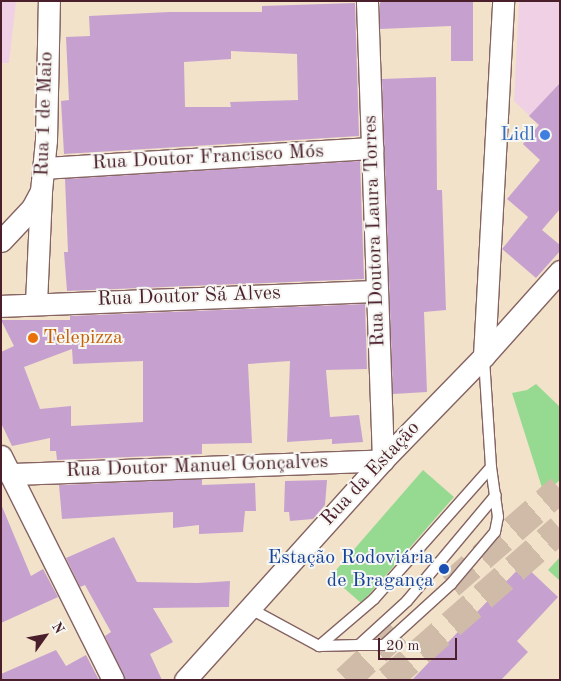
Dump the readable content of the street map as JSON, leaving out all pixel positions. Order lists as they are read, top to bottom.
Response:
{
  "streets": {
    "street": [
      "Rua 1 de Maio",
      "Rua Doutor Francisco Mós",
      "Rua Doutora Laura Torres",
      "Rua Doutor Sá Alves",
      "Rua Doutor Manuel Gonçalves",
      "Rua da Estação"
    ]
  },
  "crossings": [
    ["Rua 1 de Maio", "Rua Doutor Francisco Mós"],
    ["Rua Doutor Francisco Mós", "Rua Doutora Laura Torres"],
    ["Rua Doutora Laura Torres", "Rua Doutor Sá Alves"],
    ["Rua Doutora Laura Torres", "Rua Doutor Manuel Gonçalves"],
    ["Rua Doutora Laura Torres", "Rua da Estação"],
    ["Rua Doutor Manuel Gonçalves", "Rua da Estação"]
  ],
  "places": ["Lidl", "Telepizza", "Estação Rodoviária de Bragança"],
  "scale_bar": "20 m",
  "north": "top right"
}
